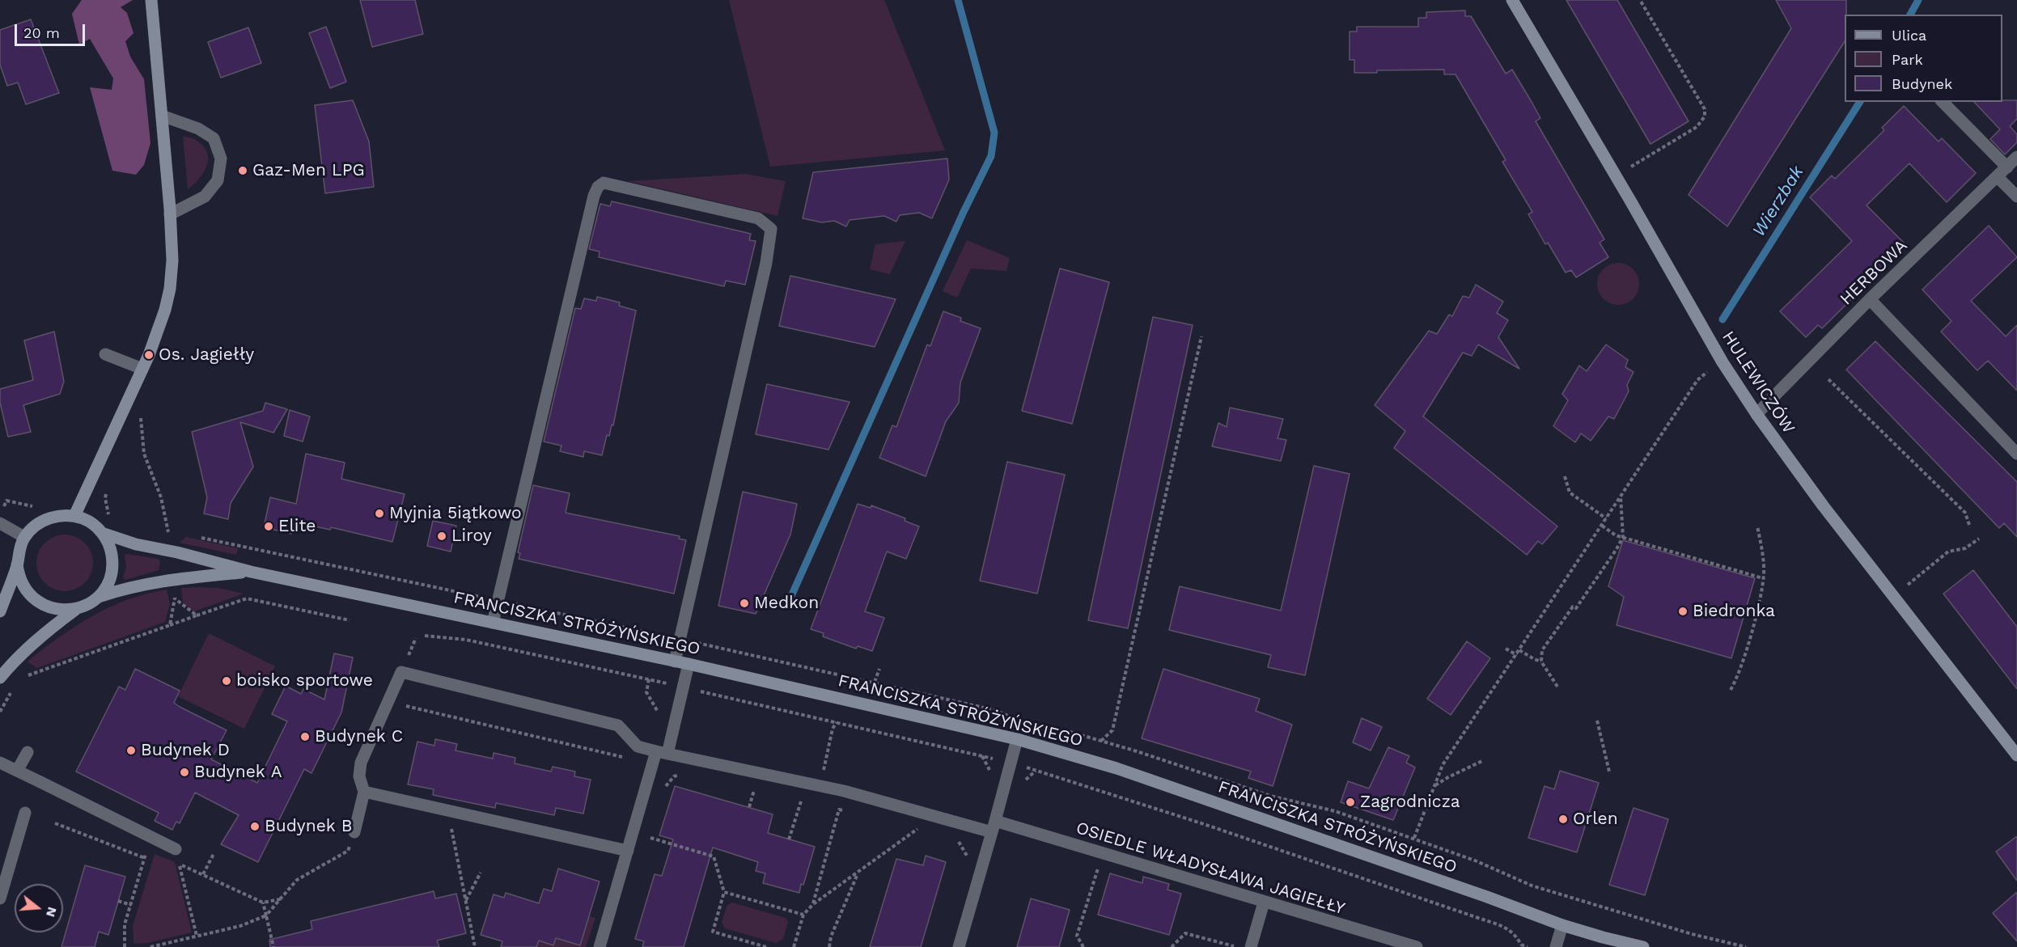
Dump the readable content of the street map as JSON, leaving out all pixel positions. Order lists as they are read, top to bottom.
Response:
{
  "streets": {
    "street": [
      "HERBOWA",
      "HULEWICZÓW",
      "FRANCISZKA STRÓŻYŃSKIEGO",
      "OSIEDLE WŁADYSŁAWA JAGIEŁŁY"
    ]
  },
  "crossings": [
    ["HERBOWA", "HULEWICZÓW"]
  ],
  "water": ["Wierzbak"],
  "places": [
    "Gaz-Men LPG",
    "Os. Jagiełły",
    "Myjnia 5iątkowo",
    "Elite",
    "Liroy",
    "Medkon",
    "Biedronka",
    "boisko sportowe",
    "Budynek C",
    "Budynek D",
    "Budynek A",
    "Zagrodnicza",
    "Orlen",
    "Budynek B"
  ],
  "legend": ["Ulica", "Park", "Budynek"],
  "scale_bar": "20 m",
  "north": "right"
}
